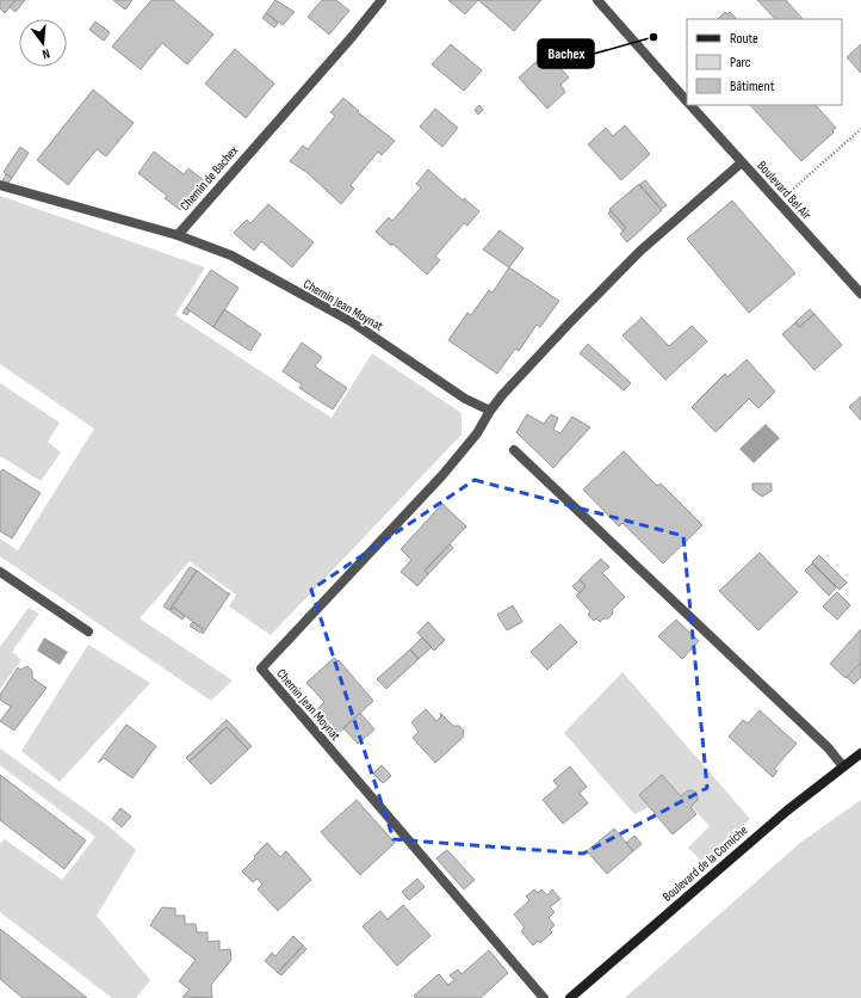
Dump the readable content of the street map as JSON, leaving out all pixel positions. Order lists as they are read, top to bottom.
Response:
{
  "streets": {
    "street": [
      "Chemin de Bachex",
      "Boulevard Bel Air",
      "Chemin Jean Moynat",
      "Boulevard de la Corniche"
    ]
  },
  "crossings": [
    ["Chemin de Bachex", "Chemin Jean Moynat"],
    ["Boulevard Bel Air", "Chemin Jean Moynat"]
  ],
  "places": ["Bachex"],
  "legend": ["Route", "Parc", "Bâtiment"],
  "north": "bottom"
}
